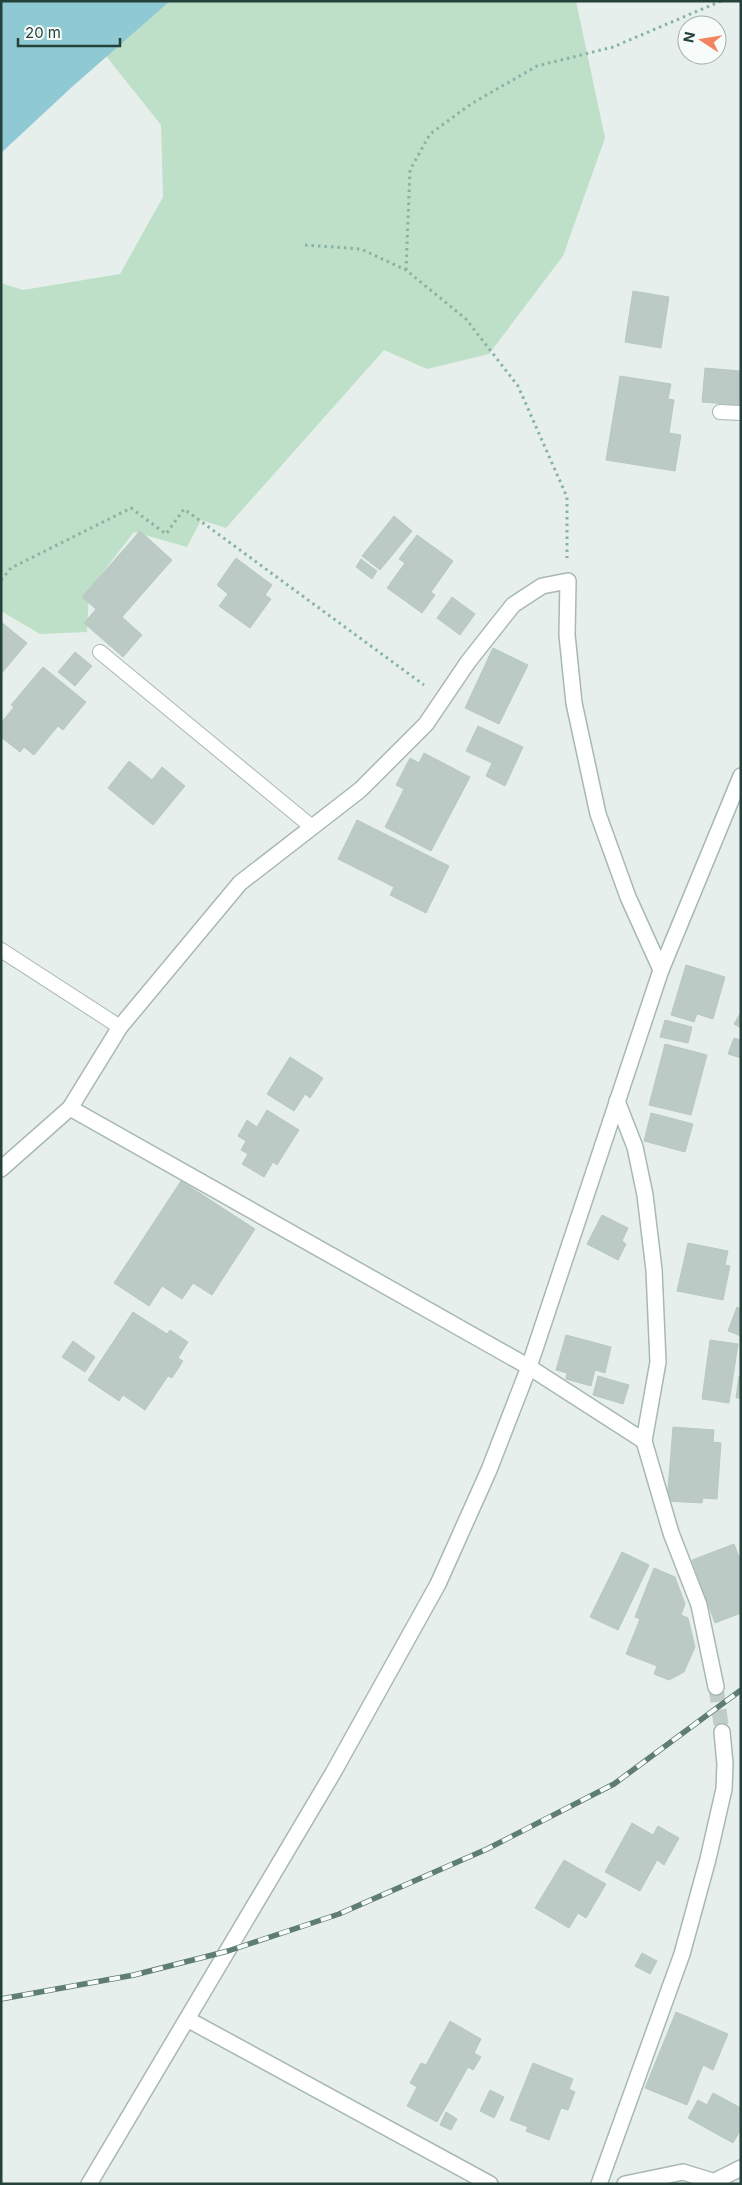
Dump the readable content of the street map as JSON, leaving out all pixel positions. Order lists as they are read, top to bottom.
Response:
{
  "scale_bar": "20 m",
  "north": "left"
}
